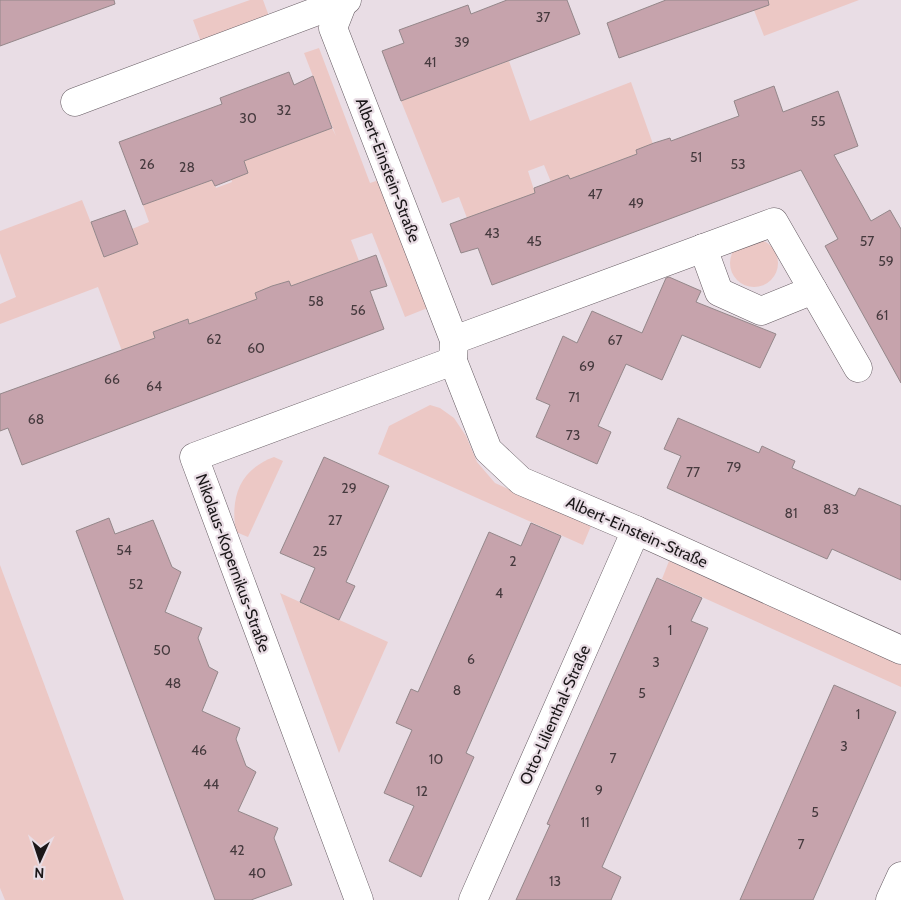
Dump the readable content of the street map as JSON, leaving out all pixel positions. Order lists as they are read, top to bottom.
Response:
{
  "streets": {
    "street": ["Albert-Einstein-Straße", "Nikolaus-Kopernikus-Straße", "Otto-Lilienthal-Straße"]
  },
  "crossings": [
    ["Albert-Einstein-Straße", "Nikolaus-Kopernikus-Straße"],
    ["Albert-Einstein-Straße", "Otto-Lilienthal-Straße"]
  ],
  "house_numbers": [
    "37",
    "39",
    "41",
    "32",
    "30",
    "55",
    "51",
    "26",
    "53",
    "28",
    "47",
    "49",
    "43",
    "45",
    "57",
    "59",
    "58",
    "56",
    "61",
    "62",
    "67",
    "60",
    "69",
    "66",
    "64",
    "71",
    "68",
    "73",
    "79",
    "77",
    "29",
    "83",
    "81",
    "27",
    "54",
    "25",
    "2",
    "52",
    "4",
    "1",
    "50",
    "6",
    "3",
    "48",
    "8",
    "5",
    "1",
    "3",
    "46",
    "7",
    "10",
    "44",
    "9",
    "12",
    "5",
    "11",
    "7",
    "42",
    "40",
    "13"
  ],
  "north": "bottom"
}
